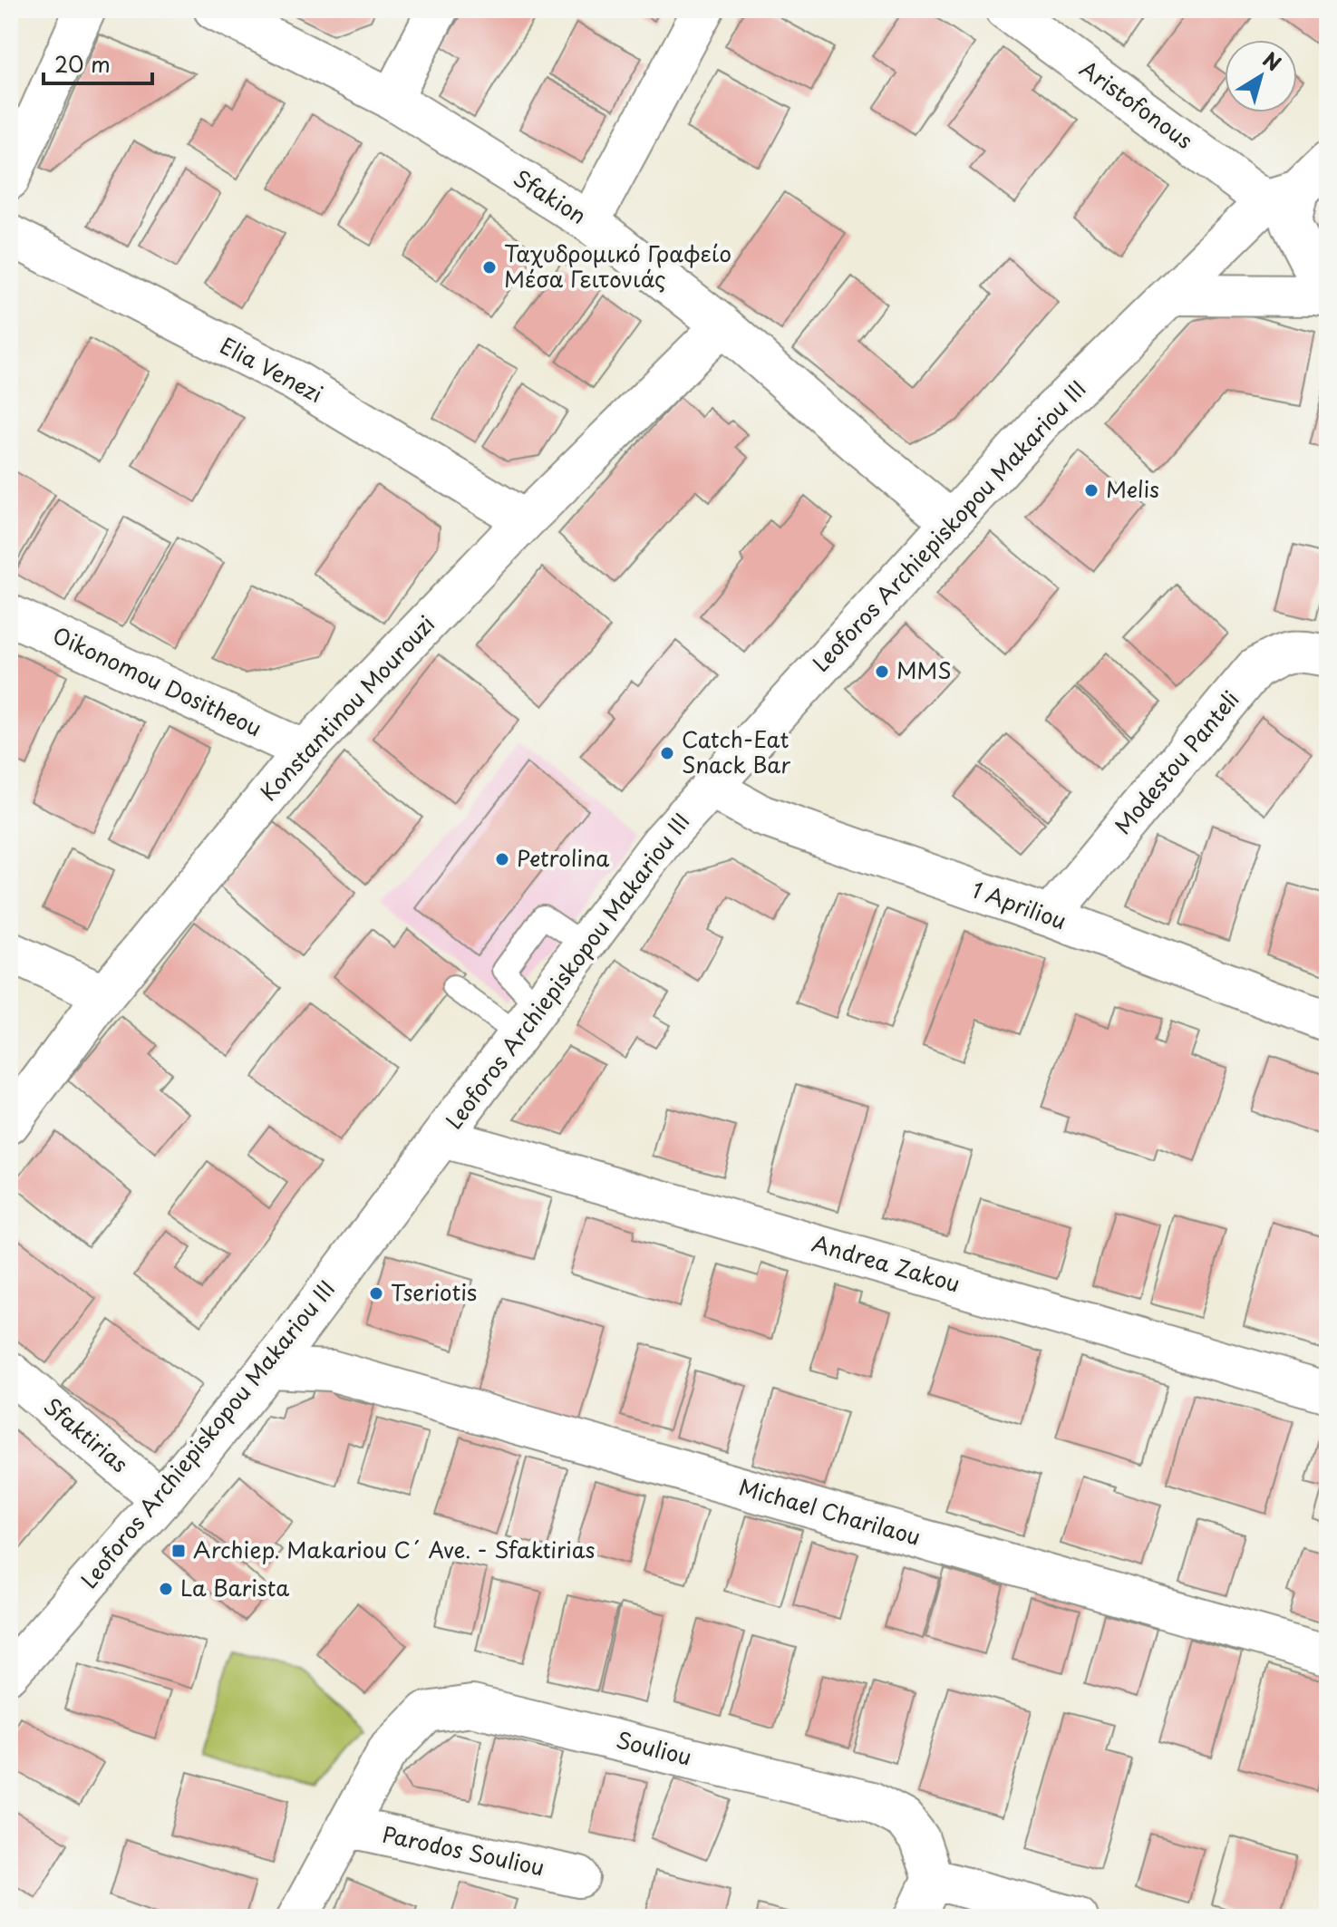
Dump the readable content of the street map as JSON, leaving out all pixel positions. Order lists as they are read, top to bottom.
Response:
{
  "streets": {
    "street": [
      "Aristofonous",
      "Sfakion",
      "Elia Venezi",
      "Leoforos Archiepiskopou Makariou III",
      "Oikonomou Dositheou",
      "Konstantinou Mourouzi",
      "Modestou Panteli",
      "1 Apriliou",
      "Andrea Zakou",
      "Sfaktirias",
      "Michael Charilaou",
      "Souliou",
      "Parodos Souliou"
    ]
  },
  "crossings": [
    ["Aristofonous", "Leoforos Archiepiskopou Makariou III"],
    ["Sfakion", "Leoforos Archiepiskopou Makariou III"],
    ["Sfakion", "Konstantinou Mourouzi"],
    ["Elia Venezi", "Konstantinou Mourouzi"],
    ["Leoforos Archiepiskopou Makariou III", "1 Apriliou"],
    ["Leoforos Archiepiskopou Makariou III", "Andrea Zakou"],
    ["Leoforos Archiepiskopou Makariou III", "Sfaktirias"],
    ["Leoforos Archiepiskopou Makariou III", "Michael Charilaou"],
    ["Oikonomou Dositheou", "Konstantinou Mourouzi"],
    ["Modestou Panteli", "1 Apriliou"],
    ["Souliou", "Parodos Souliou"]
  ],
  "places": {
    "other": [
      "Ταχυδρομικό Γραφείο Μέσα Γειτονιάς",
      "Melis",
      "MMS",
      "Catch-Eat Snack Bar",
      "Petrolina",
      "Tseriotis",
      "La Barista"
    ],
    "transit": ["Archiep. Makariou C´ Ave. - Sfaktirias"]
  },
  "scale_bar": "20 m",
  "north": "top right"
}
